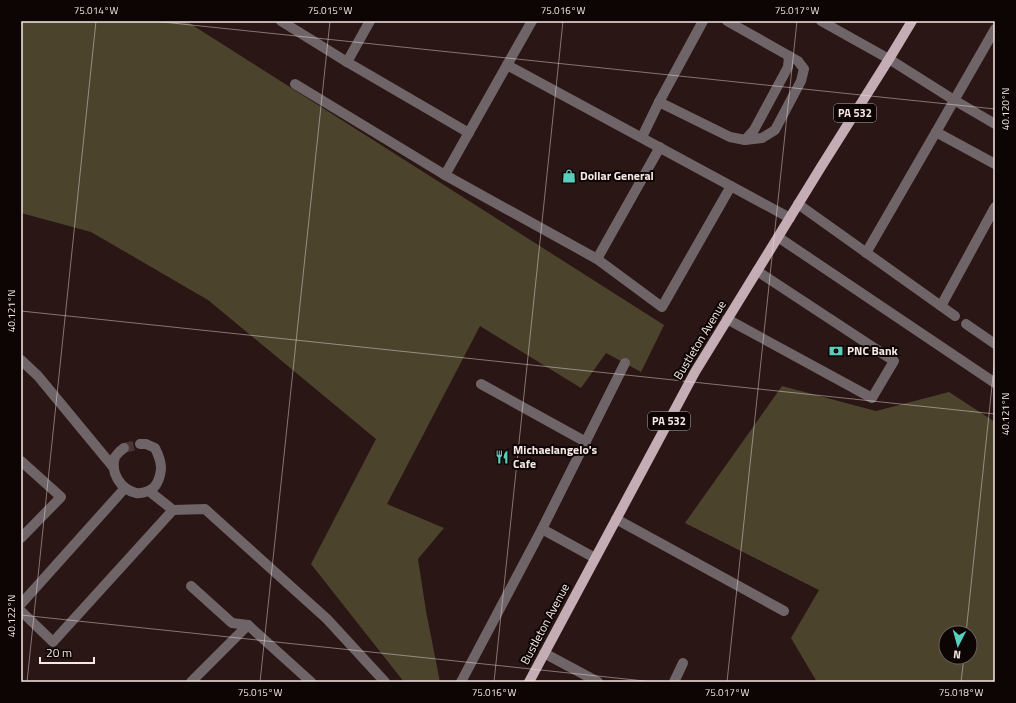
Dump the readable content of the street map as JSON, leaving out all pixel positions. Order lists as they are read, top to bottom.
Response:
{
  "streets": {
    "main road": ["PA 532", "Bustleton Avenue"]
  },
  "places": {
    "shop": ["Dollar General"],
    "bank": ["PNC Bank"],
    "restaurant": ["Michaelangelo's Cafe"]
  },
  "scale_bar": "20 m",
  "north": "bottom",
  "coordinates": [
    "75.014°W",
    "75.015°W",
    "75.016°W",
    "75.017°W",
    "40.120°N",
    "40.121°N",
    "40.122°N",
    "75.018°W"
  ]
}
